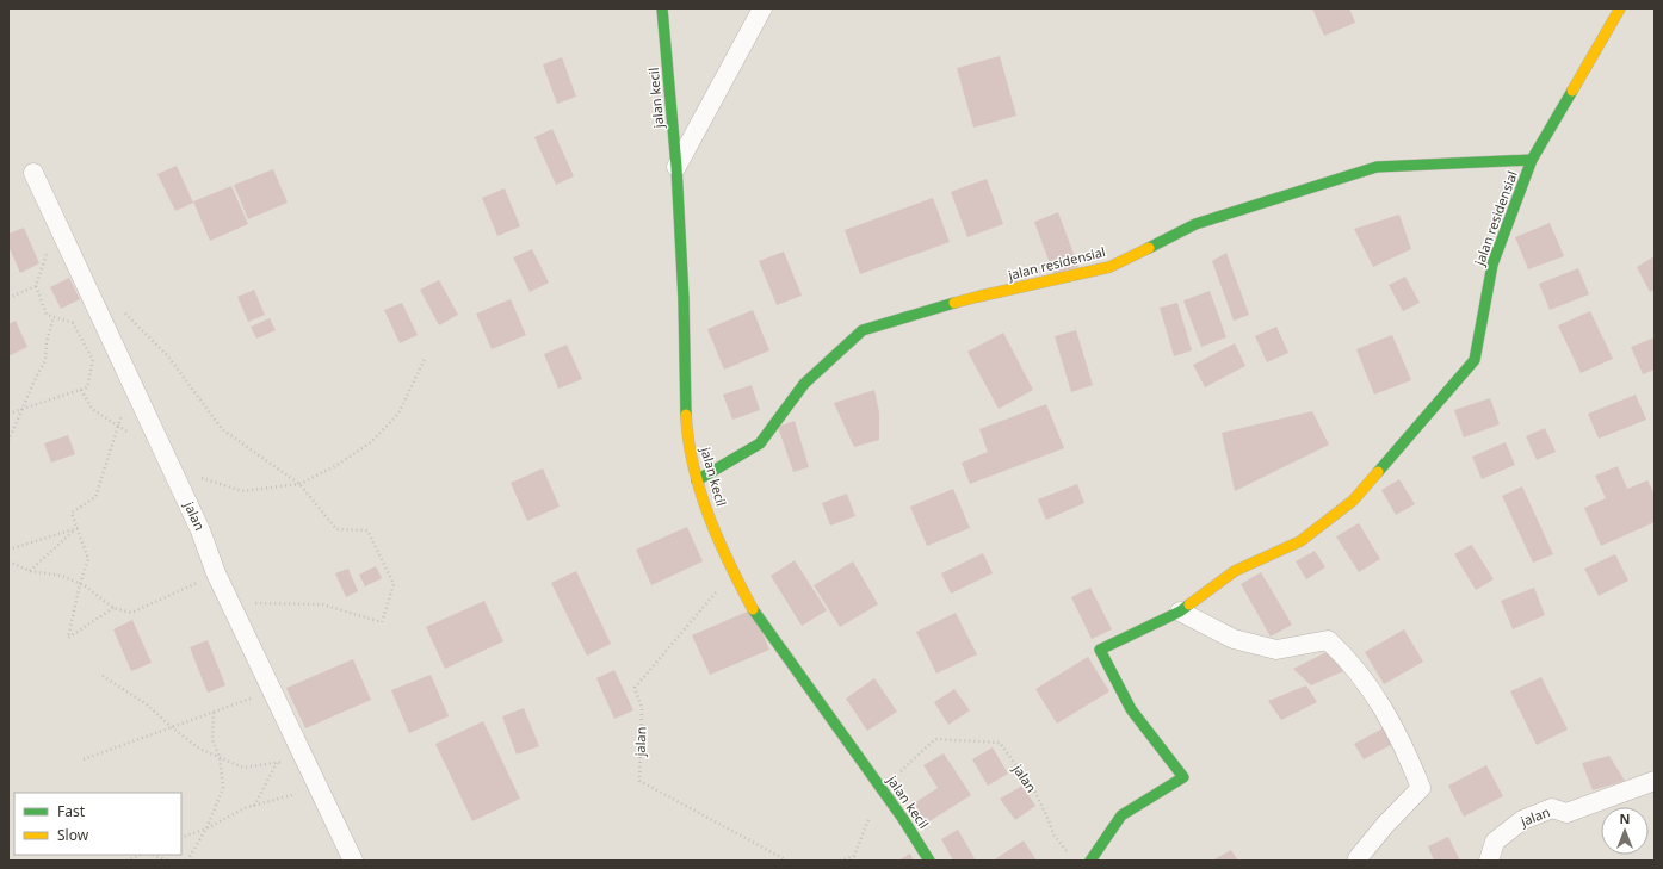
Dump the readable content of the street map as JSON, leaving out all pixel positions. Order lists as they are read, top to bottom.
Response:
{
  "streets": {
    "street": ["jalan kecil", "jalan residensial", "jalan"]
  },
  "crossings": [
    ["jalan kecil", "jalan residensial"],
    ["jalan kecil", "jalan"]
  ],
  "legend": ["Fast", "Slow"],
  "north": "top"
}
